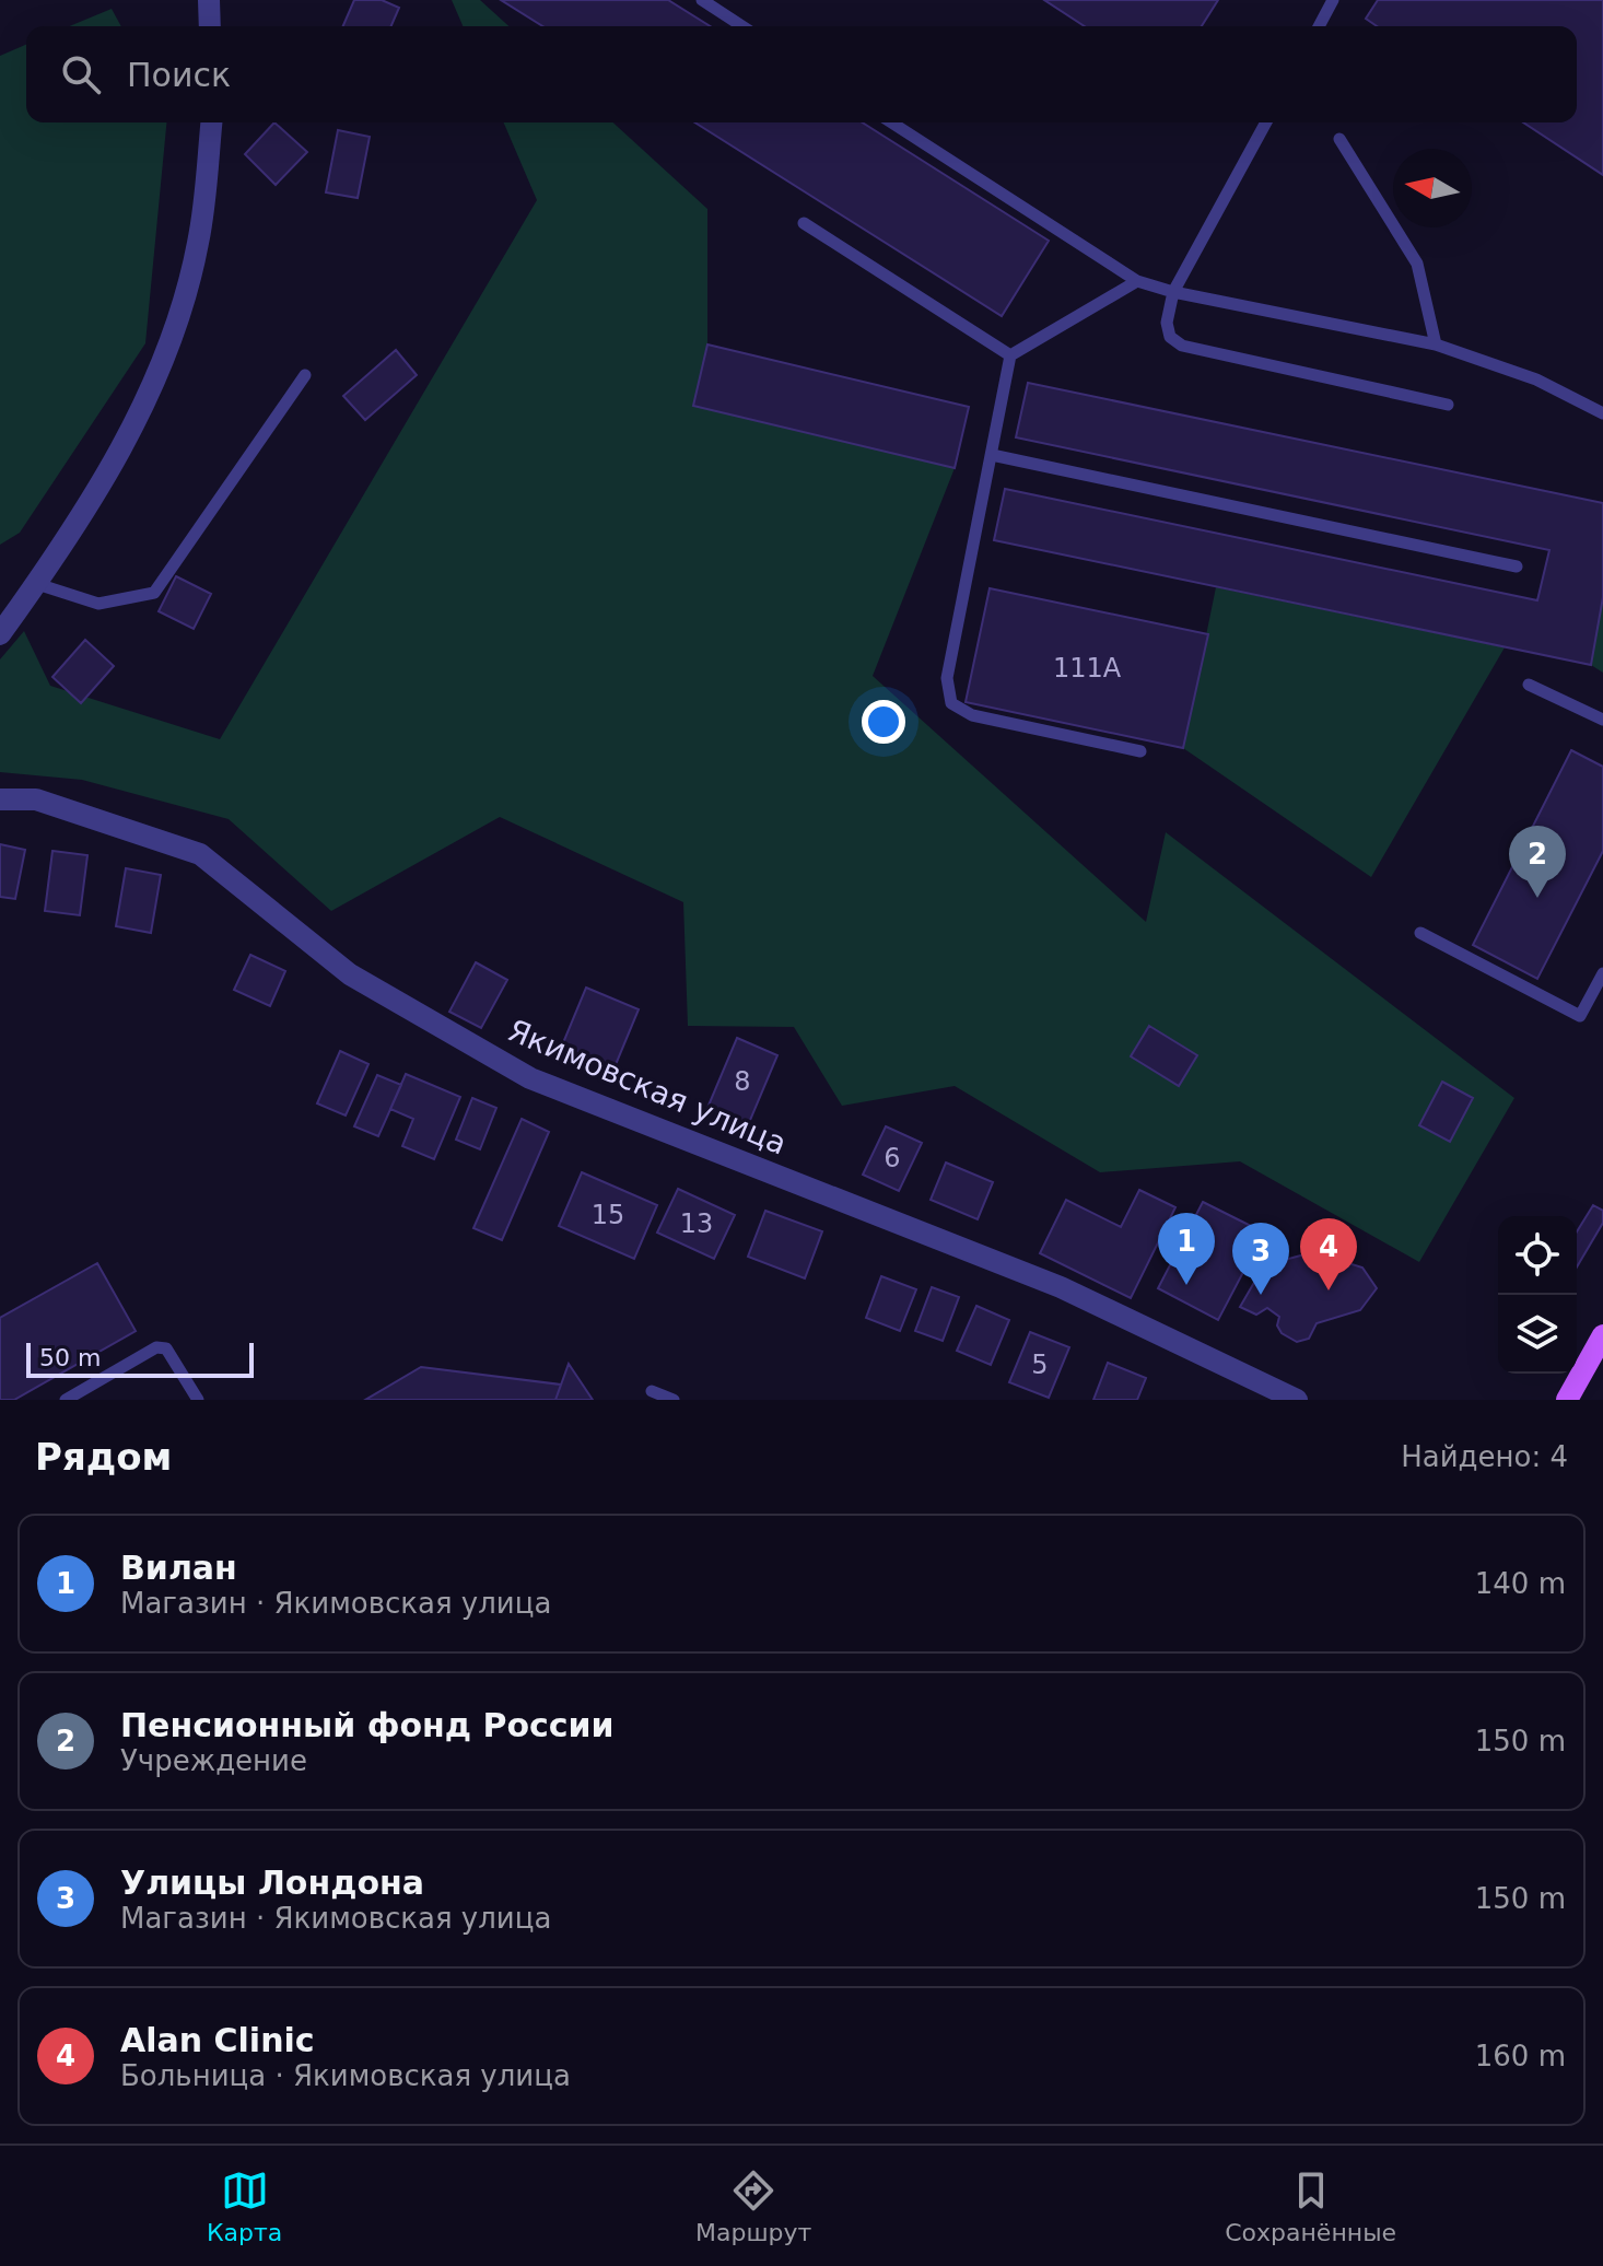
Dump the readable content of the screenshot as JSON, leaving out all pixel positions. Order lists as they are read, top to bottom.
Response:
{
  "streets": {
    "street": ["Якимовская улица"]
  },
  "house_numbers": [
    "111А",
    "8",
    "6",
    "15",
    "13",
    "5"
  ],
  "scale_bar": "50 m",
  "north": "left",
  "page": {
    "search": "Поиск",
    "pins": [
      "2",
      "1",
      "4",
      "3"
    ],
    "scale": "50 m",
    "heading": ["Рядом", "Найдено: 4"],
    "list": [
      {
        "mark": "1",
        "name": "Вилан",
        "note": "Магазин · Якимовская улица",
        "value": "140 m"
      },
      {
        "mark": "2",
        "name": "Пенсионный фонд России",
        "note": "Учреждение",
        "value": "150 m"
      },
      {
        "mark": "3",
        "name": "Улицы Лондона",
        "note": "Магазин · Якимовская улица",
        "value": "150 m"
      },
      {
        "mark": "4",
        "name": "Alan Clinic",
        "note": "Больница · Якимовская улица",
        "value": "160 m"
      }
    ],
    "nav": ["Карта", "Маршрут", "Сохранённые"]
  }
}
